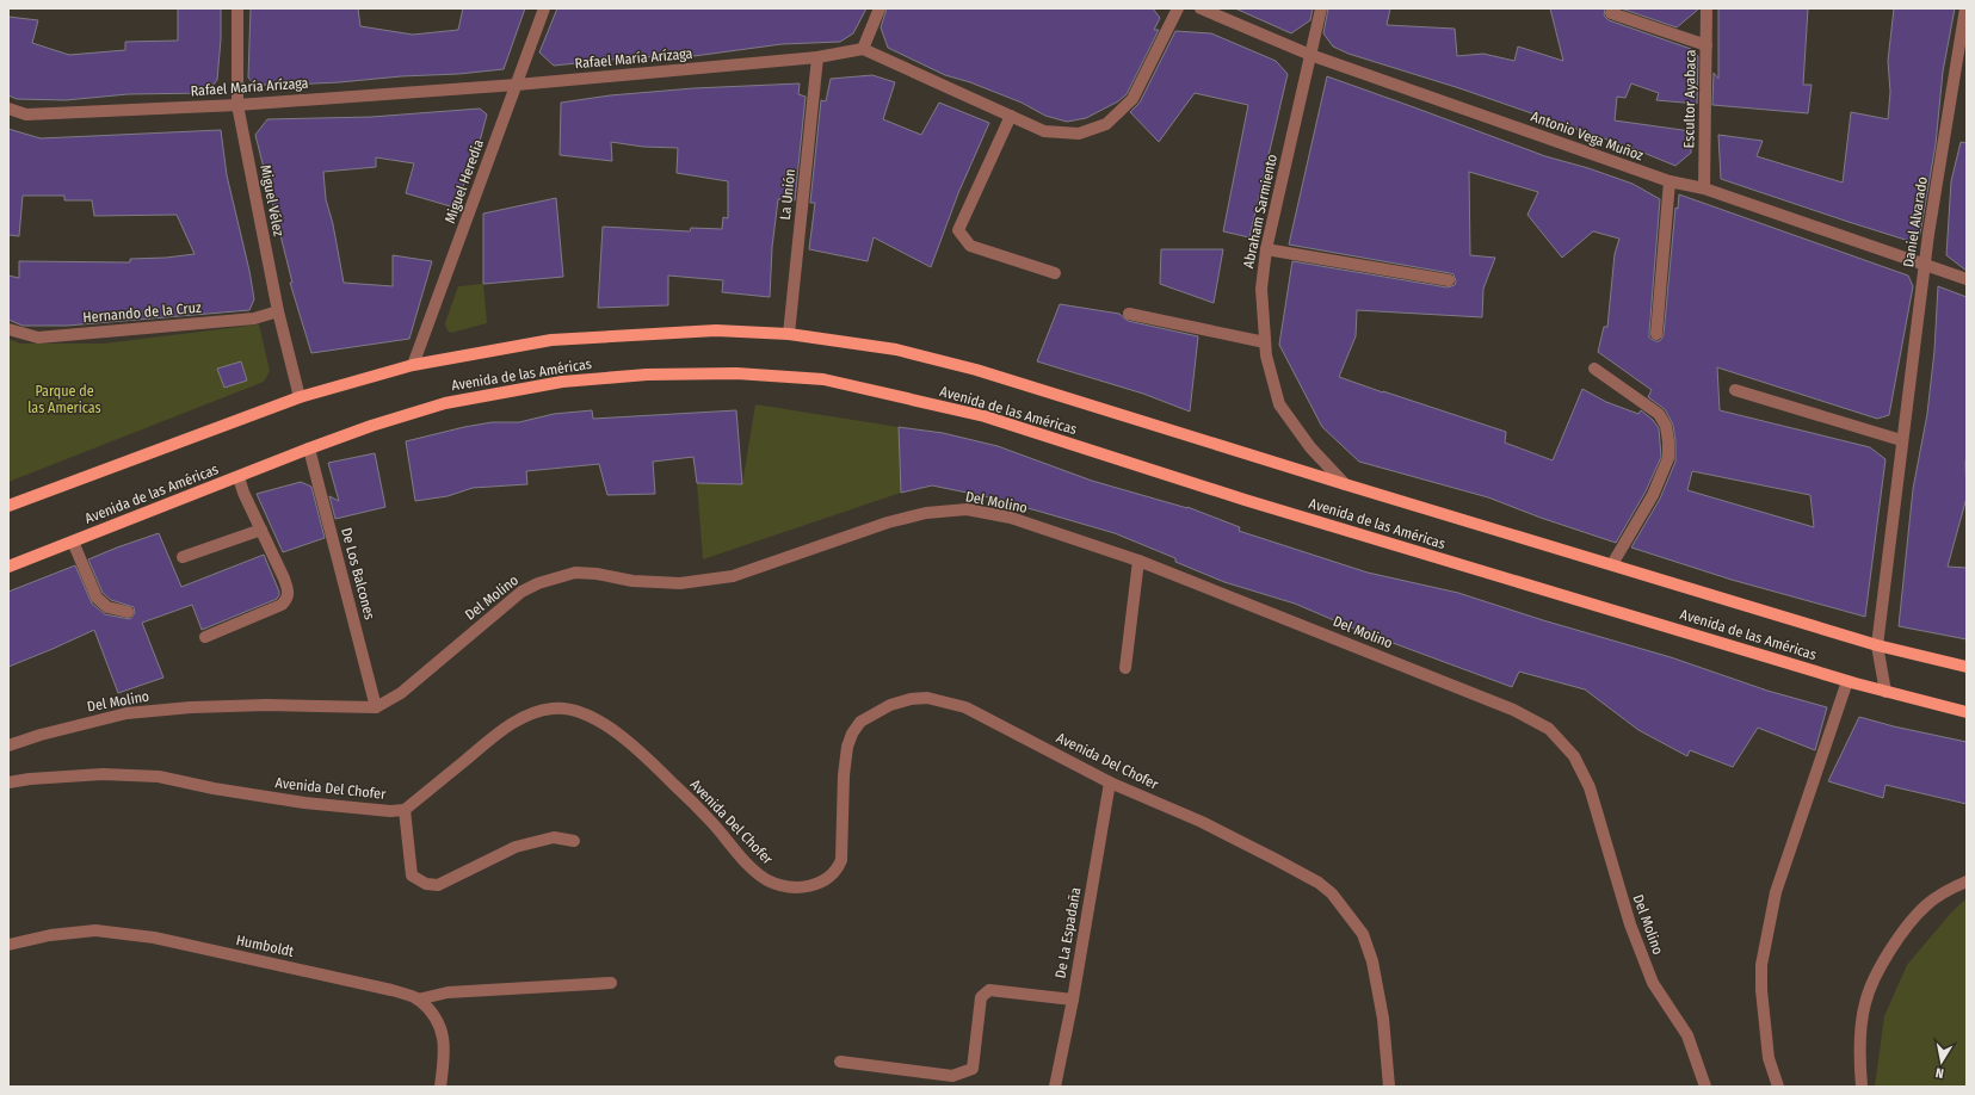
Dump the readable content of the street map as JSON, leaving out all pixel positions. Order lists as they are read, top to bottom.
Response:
{
  "streets": {
    "main road": ["Avenida de las Américas"],
    "street": [
      "Rafael María Arízaga",
      "Escultor Ayabaca",
      "Antonio Vega Muñoz",
      "Miguel Heredia",
      "La Unión",
      "Miguel Vélez",
      "Abraham Sarmiento",
      "Daniel Alvarado",
      "Hernando de la Cruz",
      "Del Molino",
      "De Los Balcones",
      "Avenida Del Chofer",
      "De La Espadaña",
      "Humboldt"
    ]
  },
  "crossings": [
    ["Rafael María Arízaga", "Miguel Heredia"],
    ["Rafael María Arízaga", "La Unión"],
    ["Rafael María Arízaga", "Miguel Vélez"],
    ["Escultor Ayabaca", "Antonio Vega Muñoz"],
    ["Antonio Vega Muñoz", "Abraham Sarmiento"],
    ["Antonio Vega Muñoz", "Daniel Alvarado"],
    ["Miguel Heredia", "Avenida de las Américas"],
    ["La Unión", "Avenida de las Américas"],
    ["Miguel Vélez", "Hernando de la Cruz"],
    ["Miguel Vélez", "Avenida de las Américas"],
    ["Abraham Sarmiento", "Avenida de las Américas"],
    ["Daniel Alvarado", "Avenida de las Américas"],
    ["Avenida de las Américas", "De Los Balcones"],
    ["Del Molino", "De Los Balcones"],
    ["Avenida Del Chofer", "De La Espadaña"]
  ],
  "parks": ["Parque de las Americas"],
  "north": "bottom"
}
